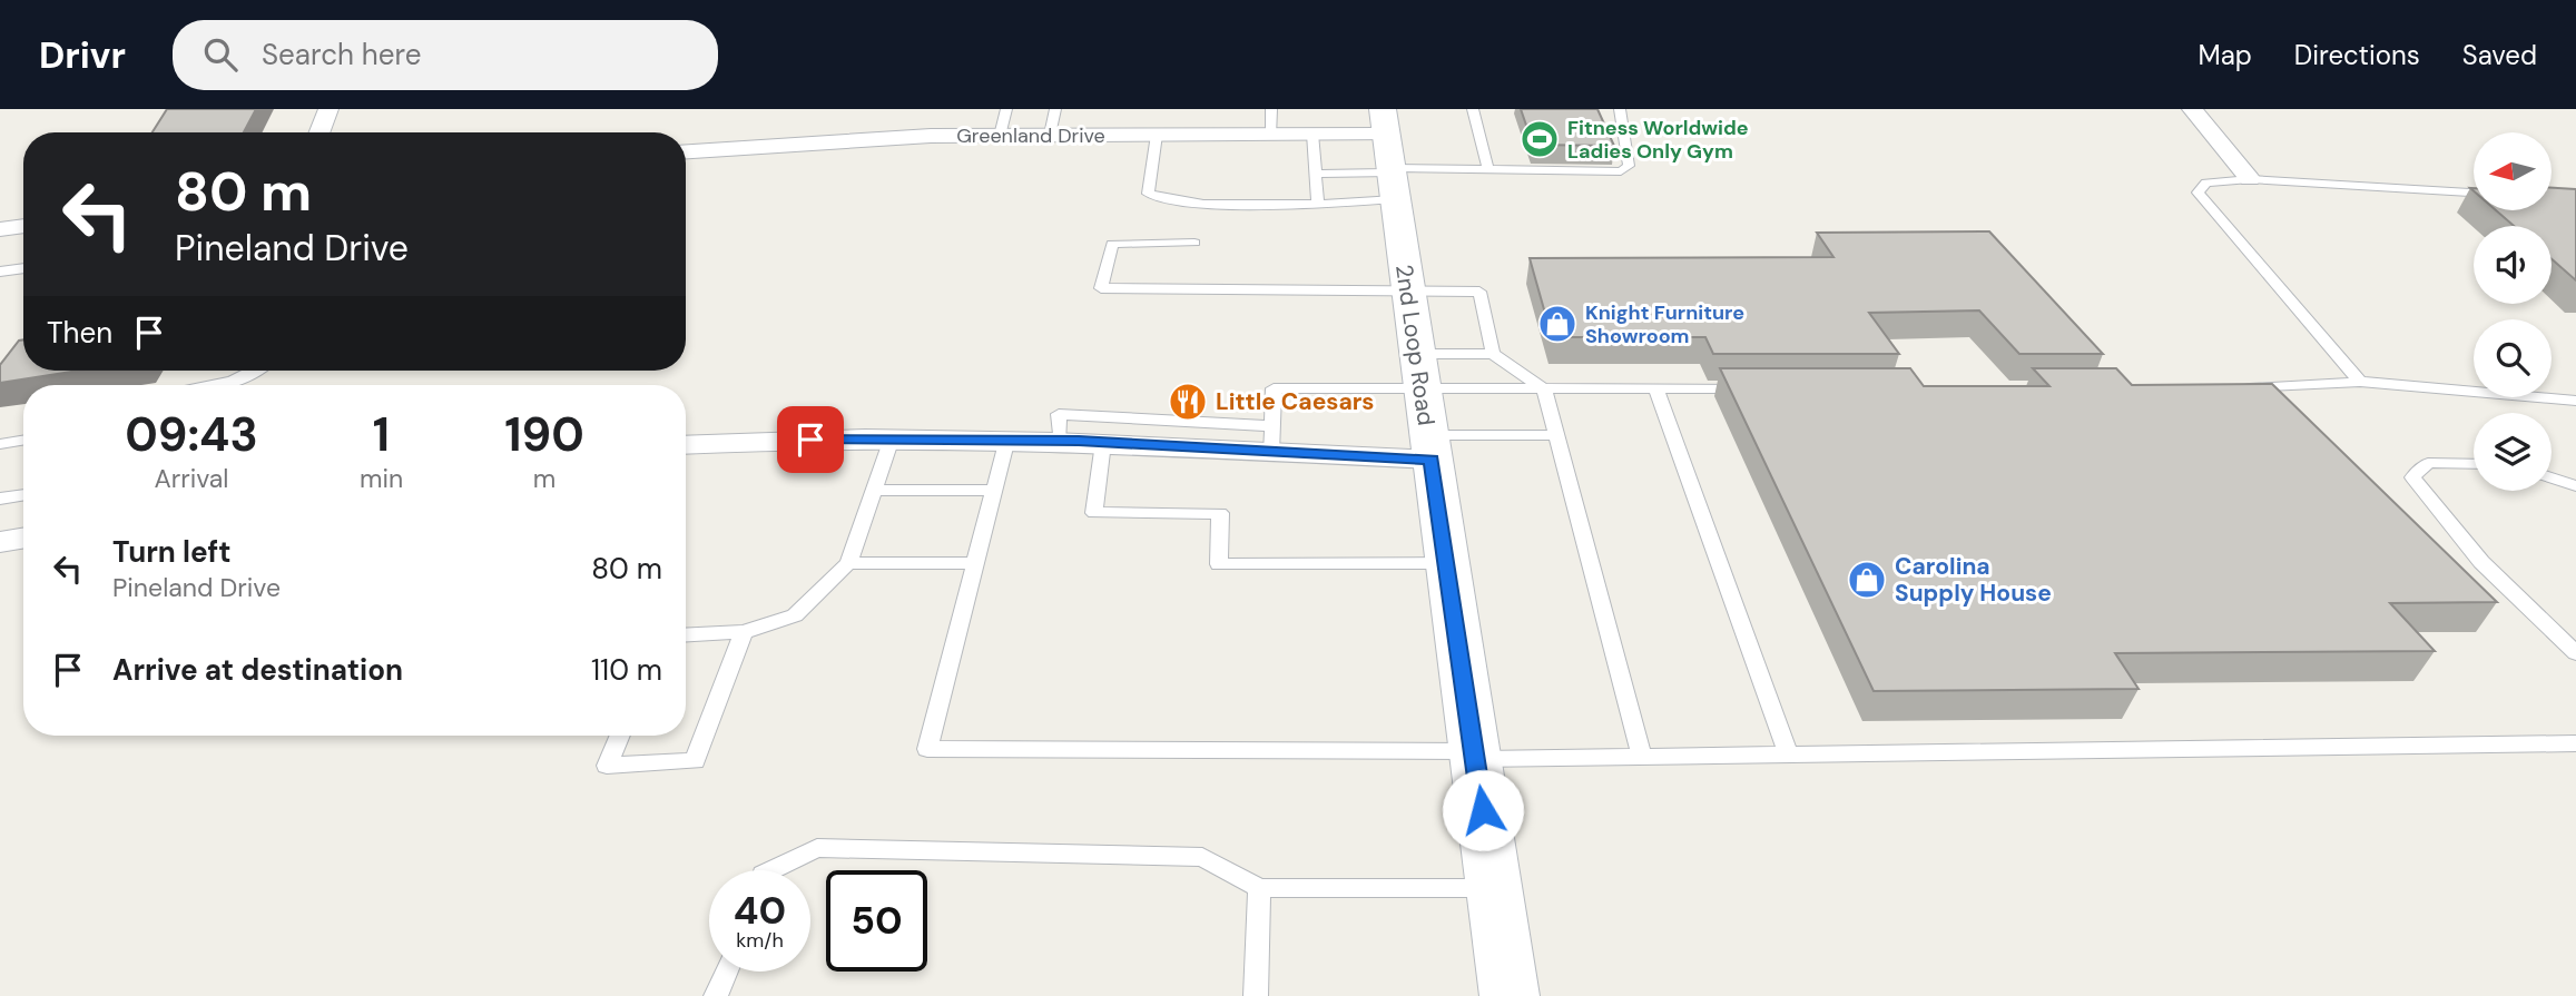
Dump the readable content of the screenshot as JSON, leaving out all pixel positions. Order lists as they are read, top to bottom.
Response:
{
  "streets": {
    "main road": ["2nd Loop Road"],
    "street": ["Greenland Drive"]
  },
  "crossings": [
    ["Greenland Drive", "2nd Loop Road"]
  ],
  "places": {
    "sports": ["Fitness Worldwide Ladies Only Gym"],
    "shop": ["Knight Furniture Showroom", "Carolina Supply House"],
    "restaurant": ["Little Caesars"]
  },
  "north": "left",
  "page": {
    "header": "Drivr",
    "search": "Search here",
    "nav": ["Map", "Directions", "Saved"],
    "turn": ["80 m", "Pineland Drive"],
    "then": "Then",
    "eta": [
      "09:43",
      "Arrival",
      "1",
      "min",
      "190",
      "m"
    ],
    "list": [
      {
        "name": "Turn left",
        "note": "Pineland Drive",
        "value": "80 m"
      },
      {
        "name": "Arrive at destination",
        "value": "110 m"
      }
    ],
    "speed": "40 km/h",
    "limit": "50"
  }
}
